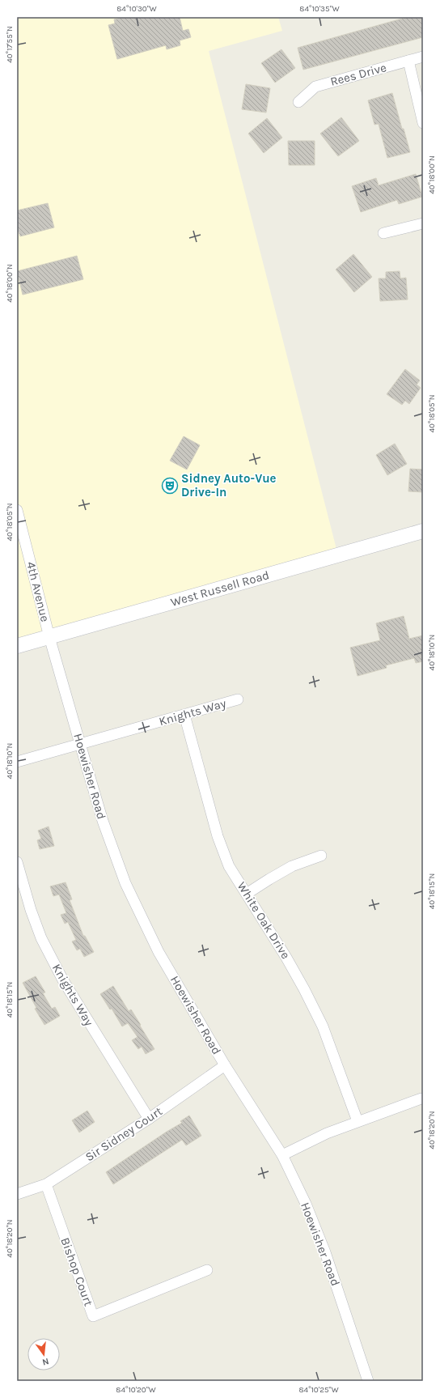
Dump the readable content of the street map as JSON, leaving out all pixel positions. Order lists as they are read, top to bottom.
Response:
{
  "streets": {
    "street": [
      "Rees Drive",
      "West Russell Road",
      "4th Avenue",
      "Knights Way",
      "Hoewisher Road",
      "White Oak Drive",
      "Sir Sidney Court",
      "Bishop Court"
    ]
  },
  "crossings": [
    ["West Russell Road", "4th Avenue"],
    ["West Russell Road", "Hoewisher Road"],
    ["4th Avenue", "Hoewisher Road"],
    ["Knights Way", "Hoewisher Road"],
    ["Knights Way", "White Oak Drive"],
    ["Knights Way", "Sir Sidney Court"],
    ["Hoewisher Road", "Sir Sidney Court"],
    ["Sir Sidney Court", "Bishop Court"]
  ],
  "places": {
    "theatre": ["Sidney Auto-Vue Drive-In"]
  },
  "north": "bottom",
  "coordinates": [
    "84°10'30\"W",
    "84°10'35\"W",
    "40°17'55\"N",
    "40°18'00\"N",
    "40°18'05\"N",
    "40°18'10\"N",
    "40°18'15\"N",
    "40°18'20\"N",
    "84°10'20\"W",
    "84°10'25\"W"
  ]
}
